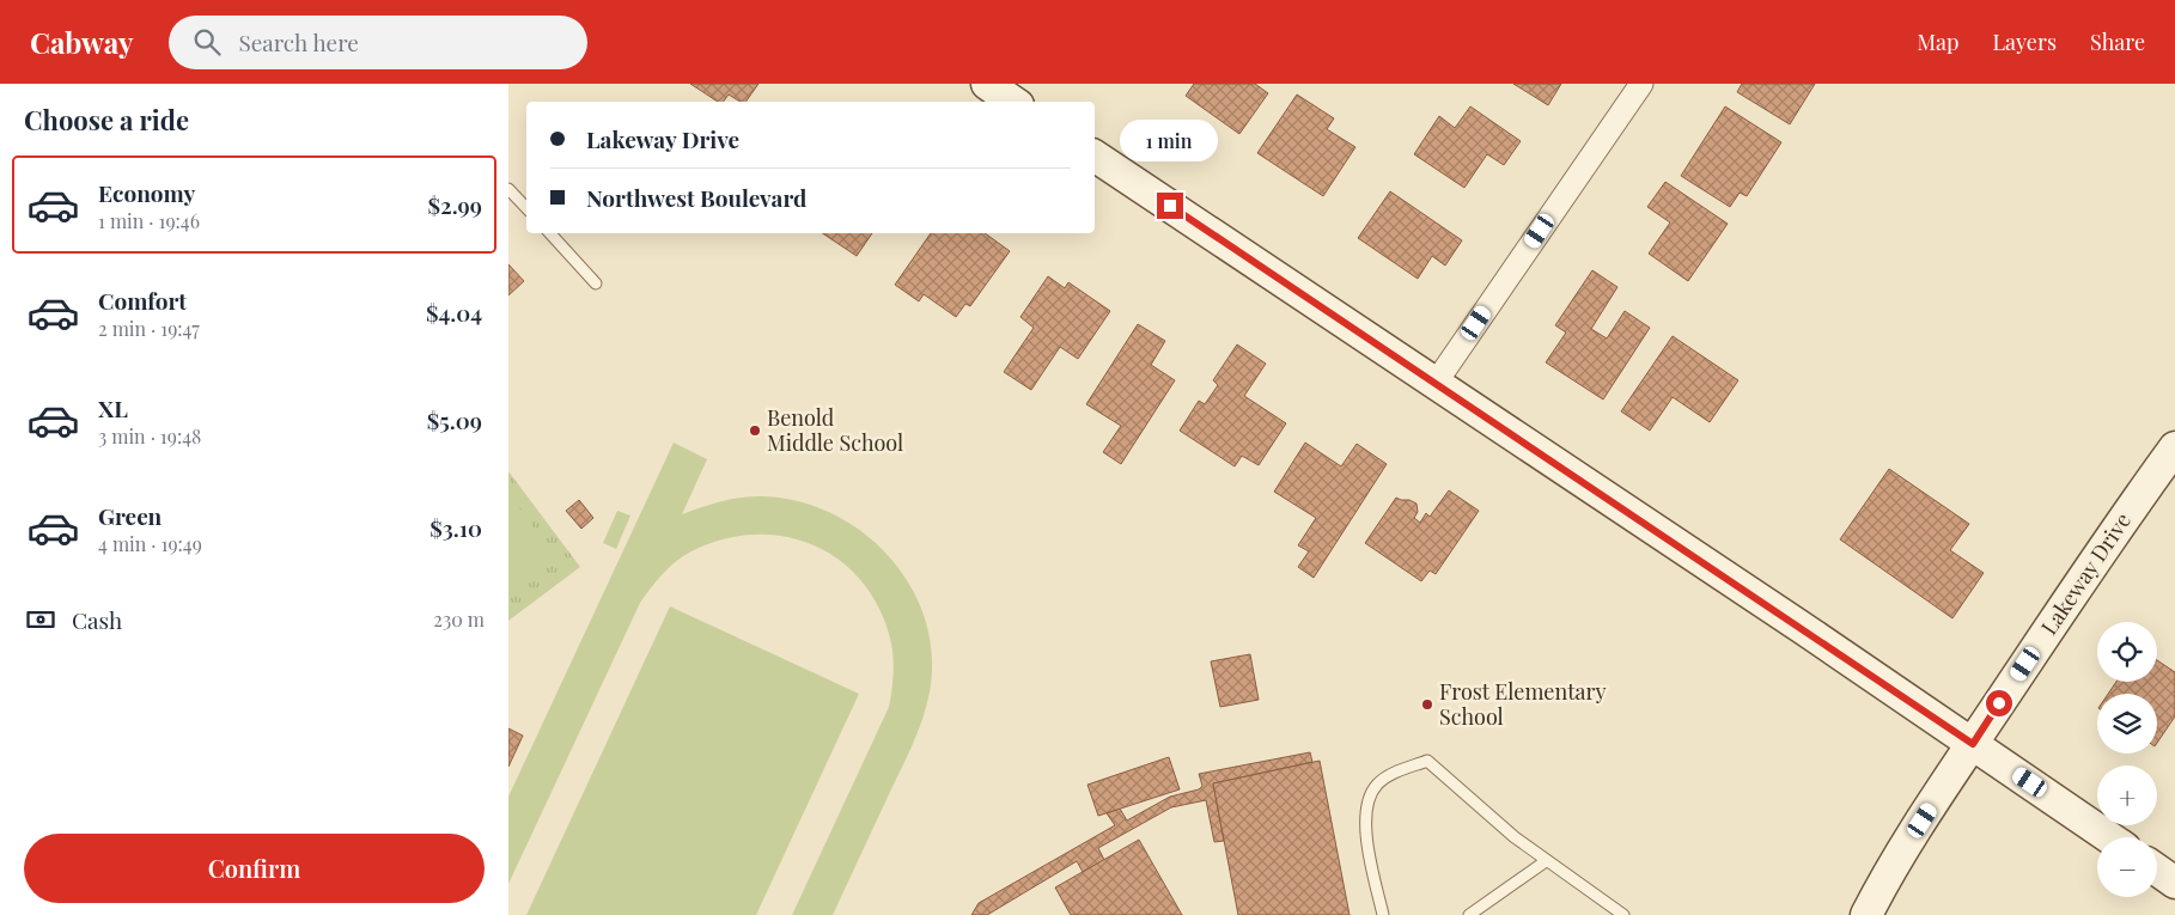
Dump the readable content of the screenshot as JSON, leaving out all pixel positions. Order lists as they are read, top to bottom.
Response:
{
  "streets": {
    "street": ["Lakeway Drive"]
  },
  "places": ["Benold Middle School", "Frost Elementary School"],
  "page": {
    "header": "Cabway",
    "search": "Search here",
    "nav": ["Map", "Layers", "Share"],
    "heading": "Choose a ride",
    "banner": ["Lakeway Drive", "Northwest Boulevard"],
    "bubble": "1 min",
    "list": [
      {
        "name": "Economy",
        "note": "1 min · 19:46",
        "value": "$2.99"
      },
      {
        "name": "Comfort",
        "note": "2 min · 19:47",
        "value": "$4.04"
      },
      {
        "name": "XL",
        "note": "3 min · 19:48",
        "value": "$5.09"
      },
      {
        "name": "Green",
        "note": "4 min · 19:49",
        "value": "$3.10"
      }
    ],
    "pay": ["Cash", "230 m"],
    "map_buttons": ["+", "−"],
    "buttons": "Confirm"
  }
}
